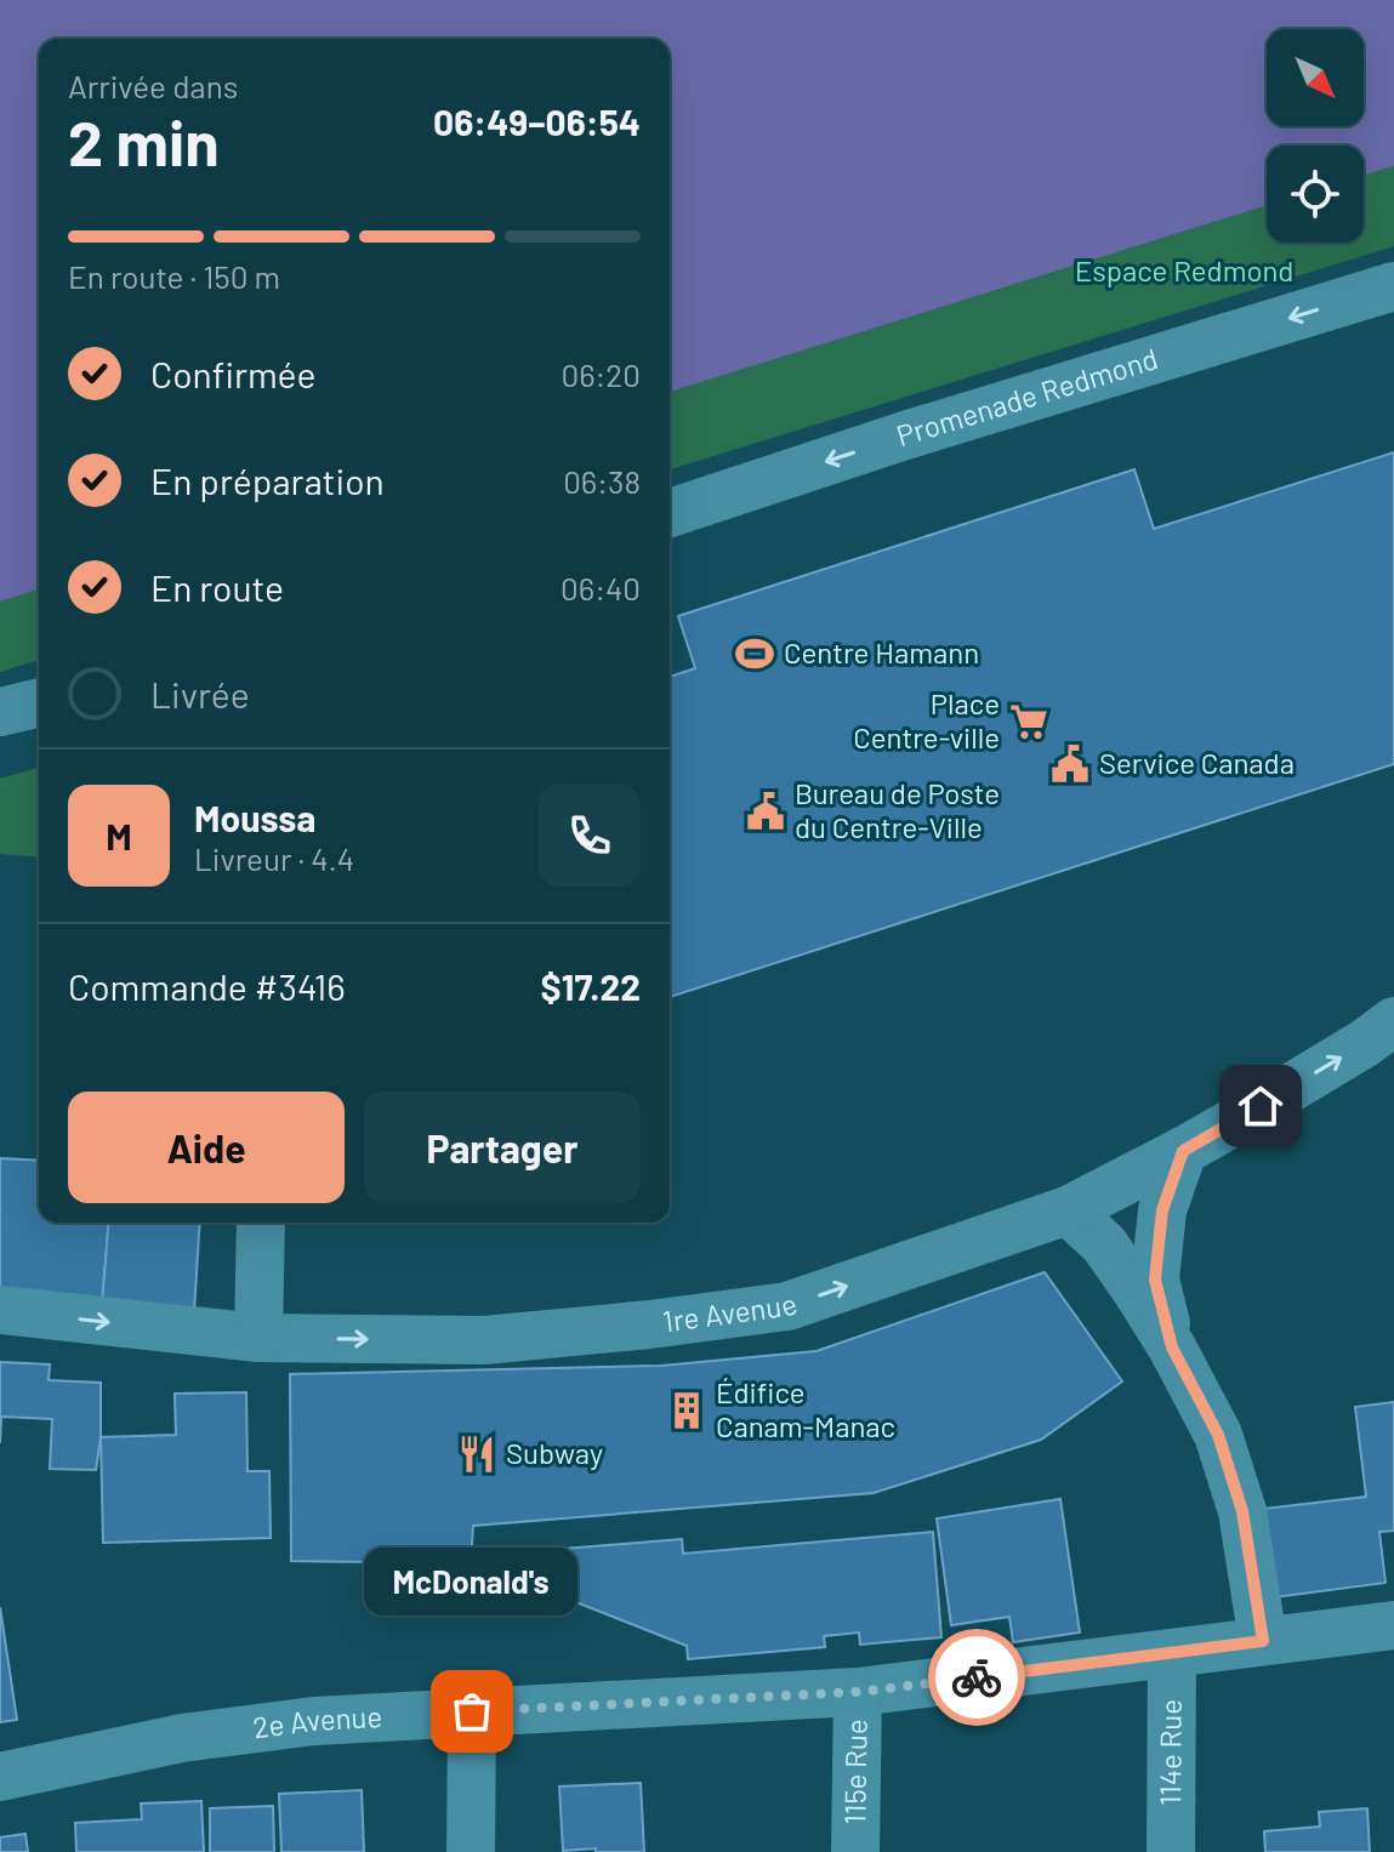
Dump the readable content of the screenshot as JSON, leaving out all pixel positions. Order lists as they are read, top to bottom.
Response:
{
  "streets": {
    "street": [
      "Promenade Redmond",
      "1re Avenue",
      "2e Avenue",
      "114e Rue",
      "115e Rue"
    ]
  },
  "crossings": [
    ["2e Avenue", "114e Rue"],
    ["2e Avenue", "115e Rue"]
  ],
  "one_way": ["Promenade Redmond", "1re Avenue"],
  "parks": ["Espace Redmond"],
  "places": {
    "sports": ["Centre Hamann"],
    "supermarket": ["Place Centre-ville"],
    "public building": ["Service Canada", "Bureau de Poste du Centre-Ville"],
    "building": ["Édifice Canam-Manac"],
    "restaurant": ["Subway"],
    "other": ["McDonald's"]
  },
  "north": "bottom right",
  "page": {
    "heading": ["2 min", "Arrivée dans", "06:49–06:54"],
    "panel": [
      "Moussa",
      "Livreur · 4.4",
      "Commande #3416",
      "$17.22"
    ],
    "bar": "En route · 150 m",
    "list": [
      ["Confirmée", "06:20"],
      ["En préparation", "06:38"],
      ["En route", "06:40"],
      "Livrée"
    ],
    "round": "M",
    "buttons": ["Aide", "Partager"],
    "bubble": "McDonald's"
  }
}
